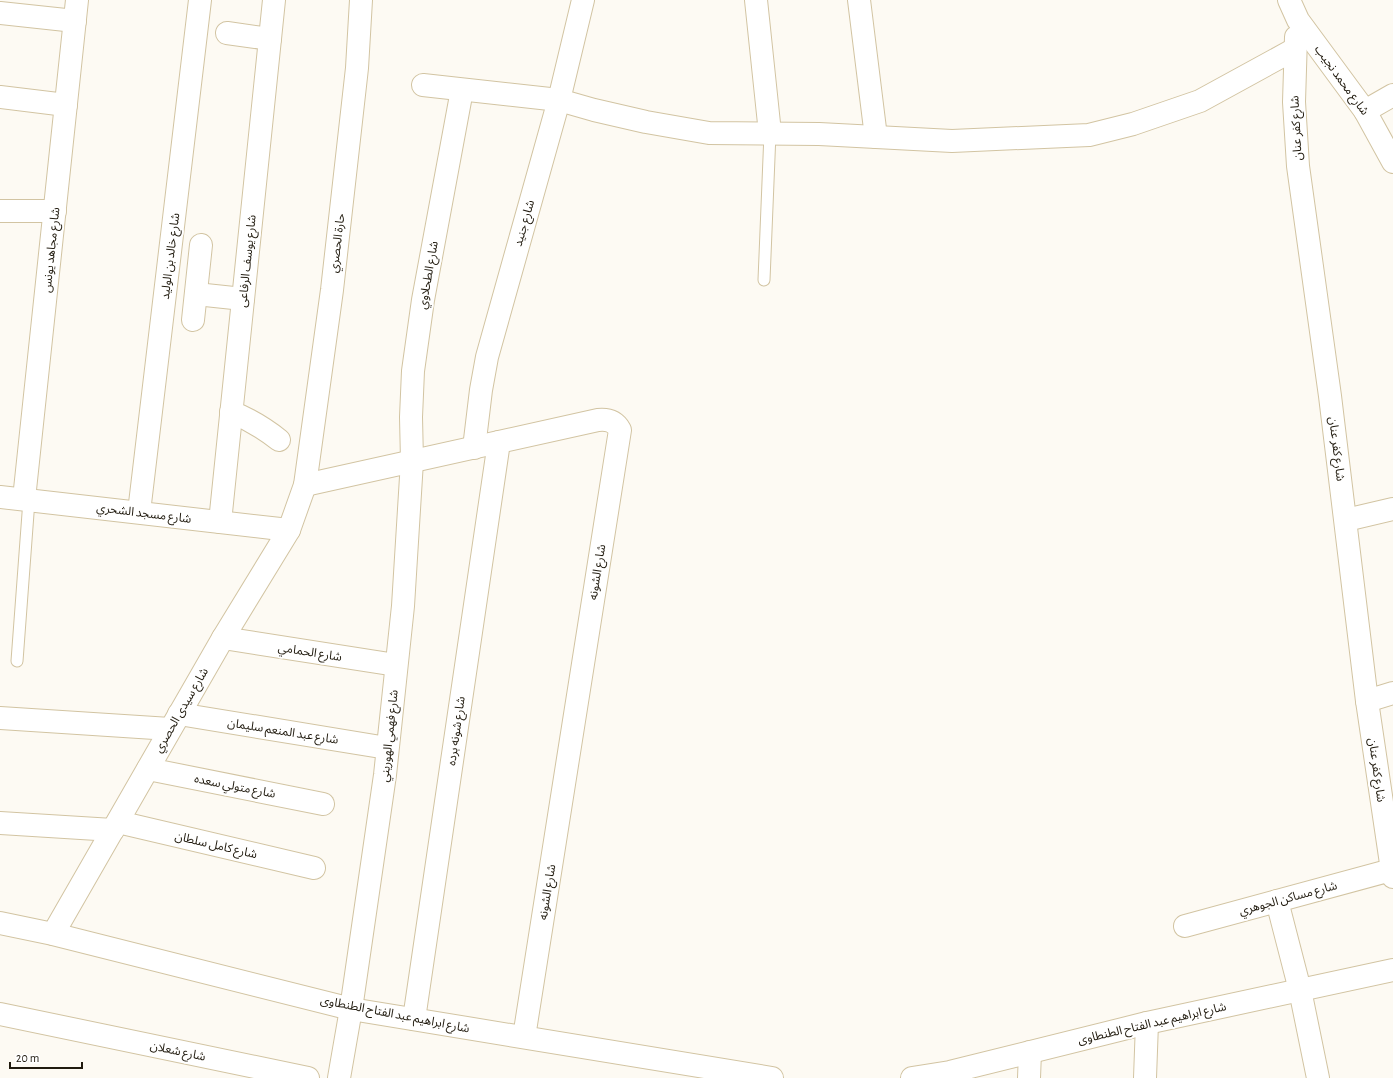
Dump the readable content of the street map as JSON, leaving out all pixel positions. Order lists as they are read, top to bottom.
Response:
{
  "streets": {
    "street": [
      "شارع محمد نجيب",
      "شارع كفر عنان",
      "شارع جنيد",
      "حارة الحصري",
      "شارع مجاهد يونس",
      "شارع خالد بن الوليد",
      "شارع يوسف الرفاعى",
      "شارع الطحلاوي",
      "شارع مسجد الشحري",
      "شارع الشونه",
      "شارع الحمامي",
      "شارع سيدى الحصري",
      "شارع عبد المنعم سليمان",
      "شارع شونه برده",
      "شارع فهمي الهوريني",
      "شارع متولي سعده",
      "شارع كامل سلطان",
      "شارع مساكن الجوهري",
      "شارع ابراهيم عبد الفتاح الطنطاوى",
      "شارع شعلان"
    ]
  },
  "crossings": [
    ["شارع محمد نجيب", "شارع كفر عنان"],
    ["شارع كفر عنان", "شارع مساكن الجوهري"],
    ["شارع جنيد", "شارع الشونه"],
    ["حارة الحصري", "شارع الشونه"],
    ["حارة الحصري", "شارع سيدى الحصري"],
    ["شارع مجاهد يونس", "شارع مسجد الشحري"],
    ["شارع خالد بن الوليد", "شارع مسجد الشحري"],
    ["شارع يوسف الرفاعى", "شارع مسجد الشحري"],
    ["شارع الطحلاوي", "شارع الشونه"],
    ["شارع الطحلاوي", "شارع فهمي الهوريني"],
    ["شارع مسجد الشحري", "شارع سيدى الحصري"],
    ["شارع الشونه", "شارع سيدى الحصري"],
    ["شارع الشونه", "شارع شونه برده"],
    ["شارع الشونه", "شارع فهمي الهوريني"],
    ["شارع الشونه", "شارع ابراهيم عبد الفتاح الطنطاوى"],
    ["شارع الحمامي", "شارع سيدى الحصري"],
    ["شارع الحمامي", "شارع فهمي الهوريني"],
    ["شارع سيدى الحصري", "شارع عبد المنعم سليمان"],
    ["شارع سيدى الحصري", "شارع متولي سعده"],
    ["شارع سيدى الحصري", "شارع كامل سلطان"],
    ["شارع سيدى الحصري", "شارع ابراهيم عبد الفتاح الطنطاوى"],
    ["شارع عبد المنعم سليمان", "شارع فهمي الهوريني"],
    ["شارع شونه برده", "شارع ابراهيم عبد الفتاح الطنطاوى"],
    ["شارع فهمي الهوريني", "شارع ابراهيم عبد الفتاح الطنطاوى"]
  ],
  "scale_bar": "20 m"
}
